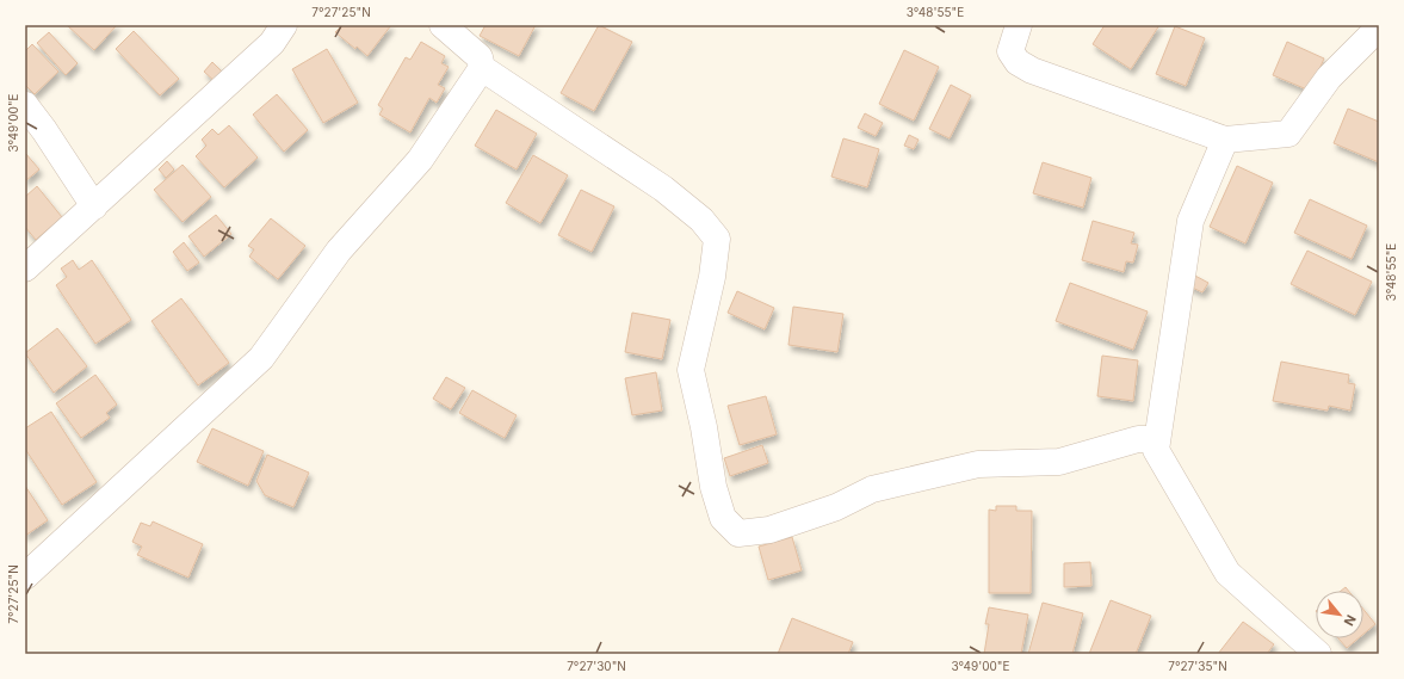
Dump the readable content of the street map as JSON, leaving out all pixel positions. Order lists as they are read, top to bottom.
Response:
{
  "north": "bottom right",
  "coordinates": [
    "7°27'25\"N",
    "3°48'55\"E",
    "3°49'00\"E",
    "7°27'30\"N",
    "7°27'35\"N"
  ]
}
